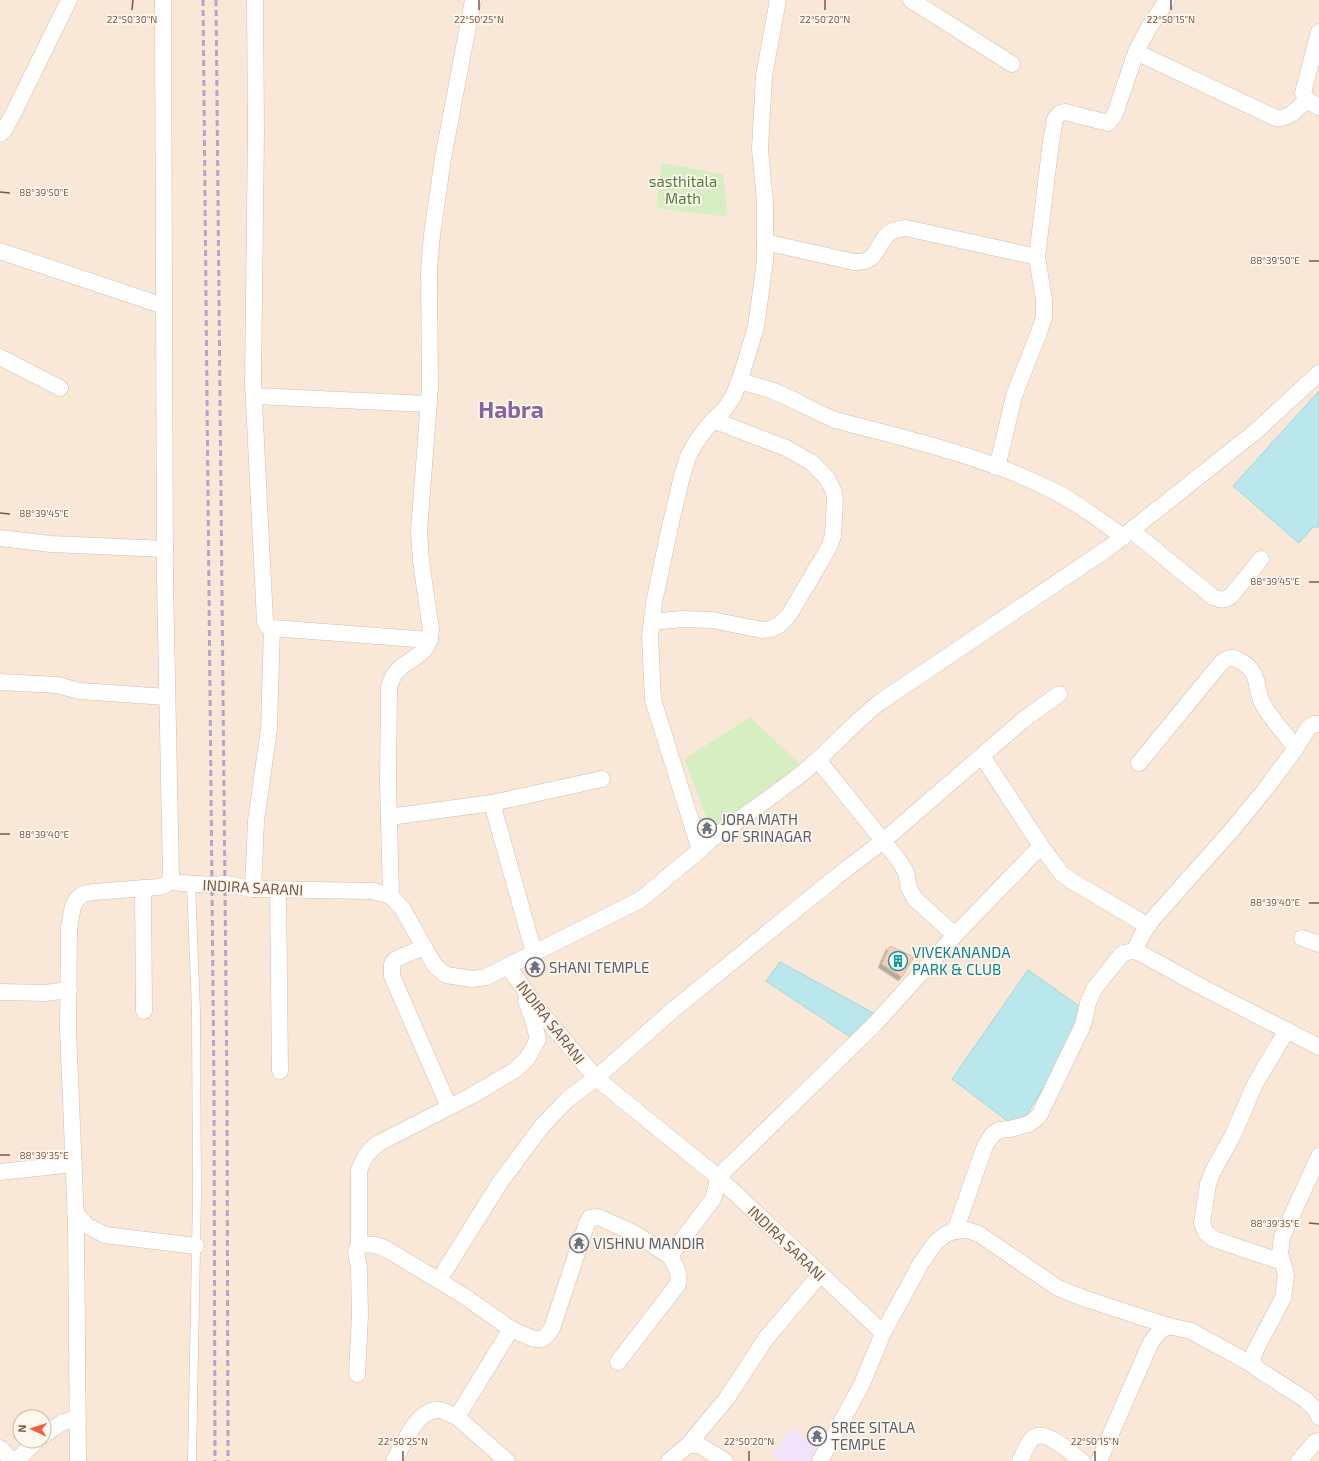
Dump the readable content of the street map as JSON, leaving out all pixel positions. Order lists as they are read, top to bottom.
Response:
{
  "streets": {
    "street": ["INDIRA SARANI"]
  },
  "districts": ["Habra"],
  "parks": ["sasthitala Math"],
  "places": {
    "temple": [
      "JORA MATH OF SRINAGAR",
      "SHANI TEMPLE",
      "VISHNU MANDIR",
      "SREE SITALA TEMPLE"
    ],
    "building": ["VIVEKANANDA PARK & CLUB"]
  },
  "north": "left",
  "coordinates": [
    "22°50'30\"N",
    "22°50'25\"N",
    "22°50'20\"N",
    "22°50'15\"N",
    "88°39'50\"E",
    "88°39'45\"E",
    "88°39'40\"E",
    "88°39'35\"E"
  ]
}
